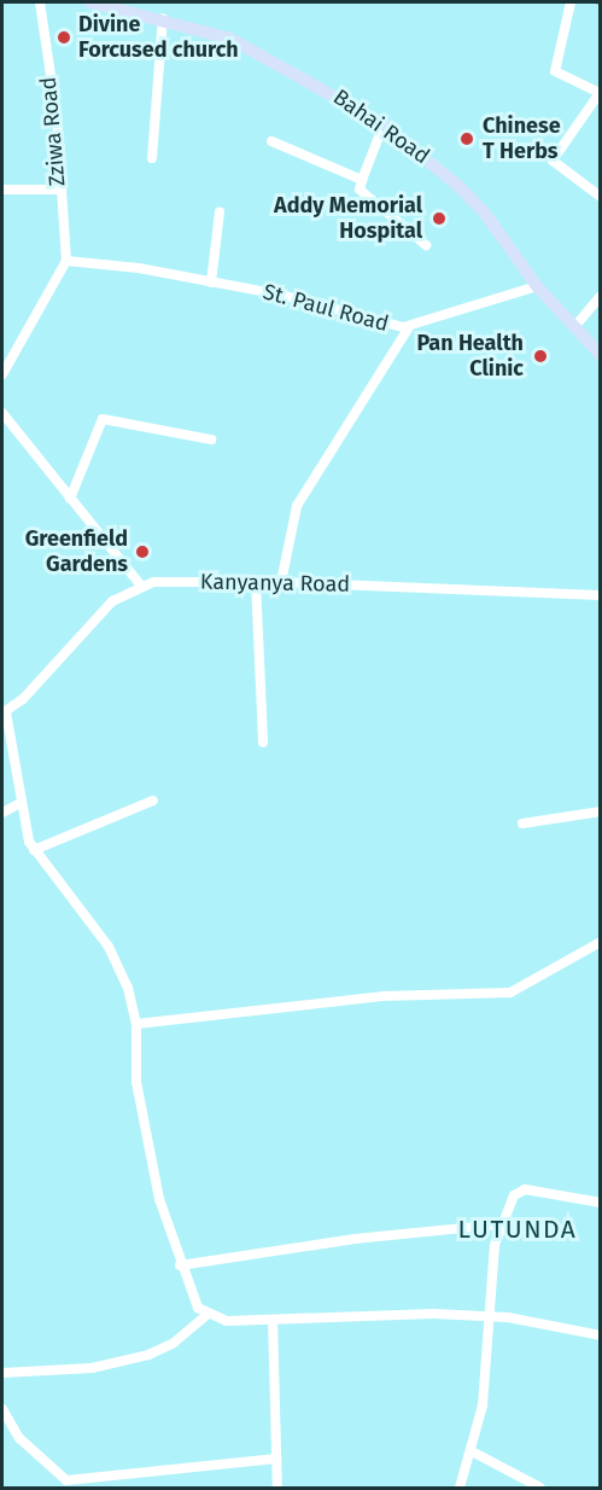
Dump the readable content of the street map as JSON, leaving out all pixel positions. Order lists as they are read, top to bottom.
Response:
{
  "streets": {
    "street": [
      "Bahai Road",
      "Zziwa Road",
      "St. Paul Road",
      "Kanyanya Road"
    ]
  },
  "crossings": [
    ["Bahai Road", "St. Paul Road"],
    ["Zziwa Road", "St. Paul Road"]
  ],
  "districts": ["LUTUNDA"],
  "places": [
    "Divine Forcused church",
    "Chinese T Herbs",
    "Addy Memorial Hospital",
    "Pan Health Clinic",
    "Greenfield Gardens"
  ]
}
